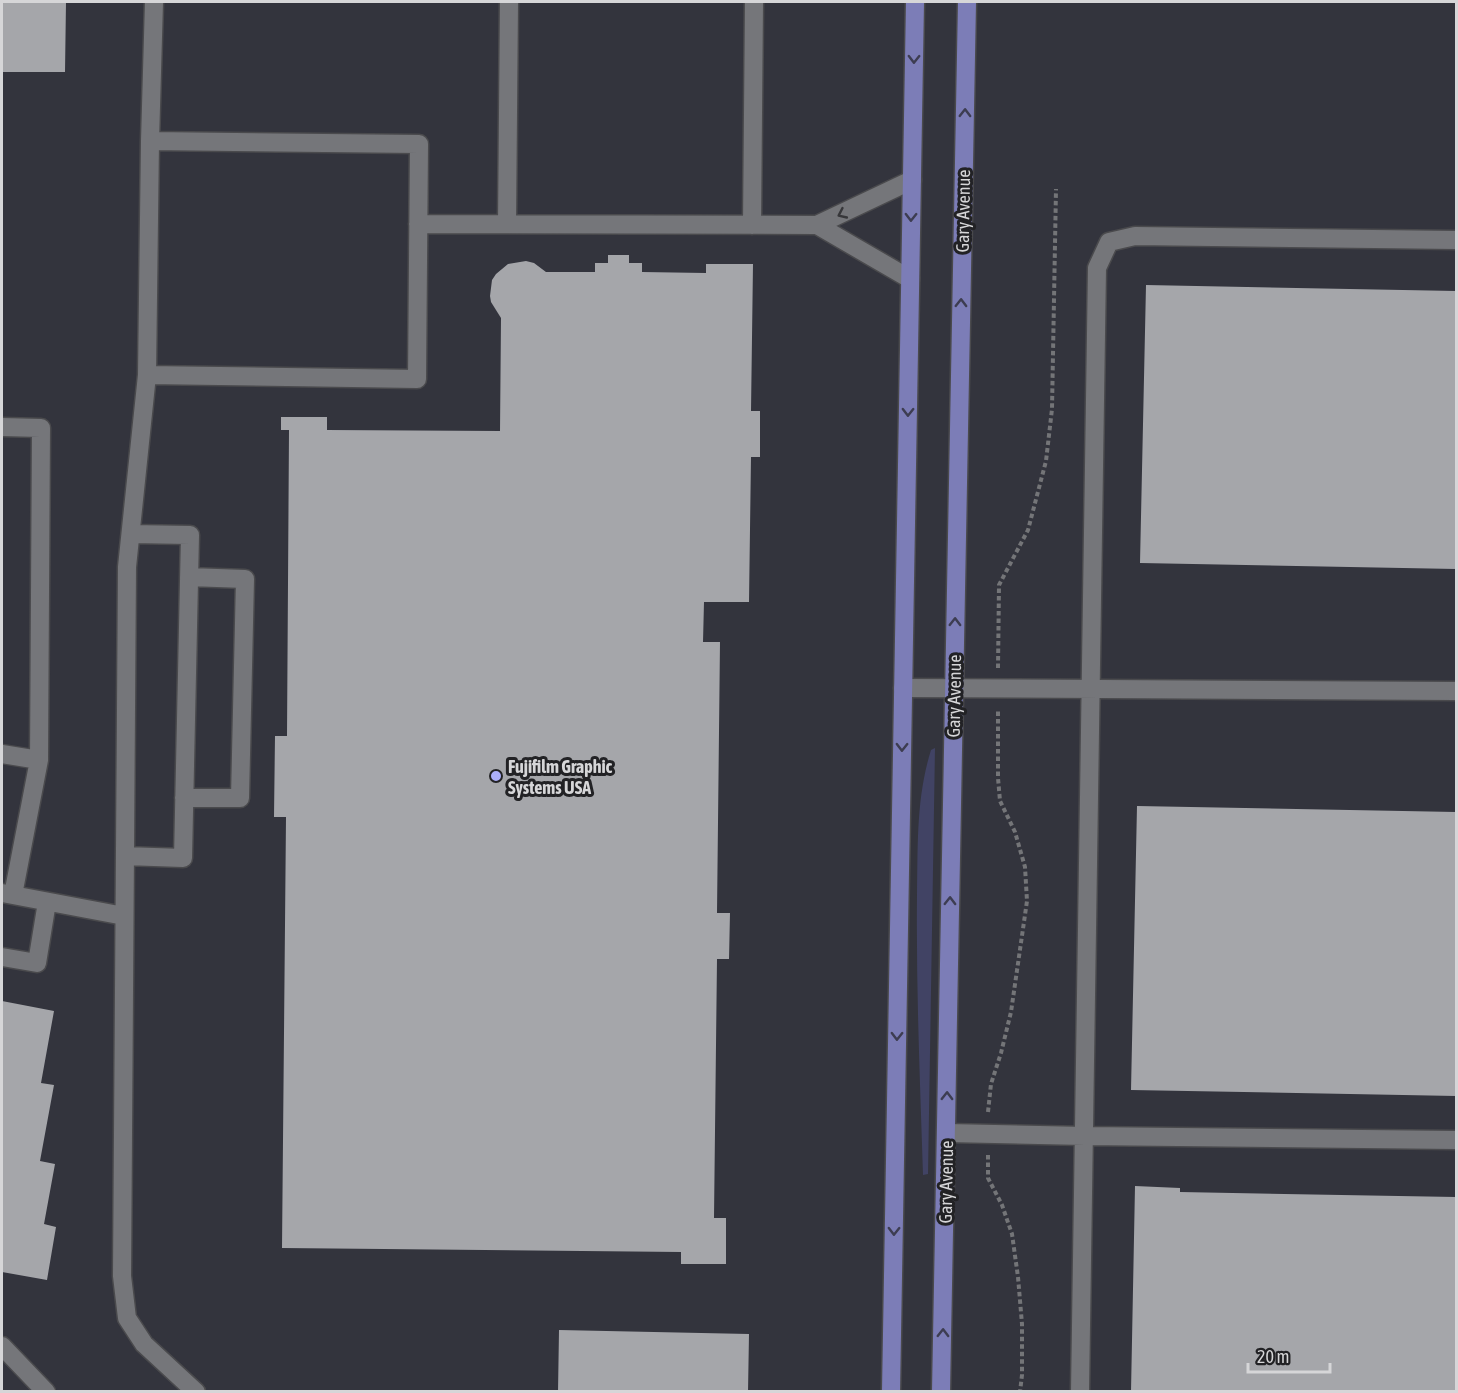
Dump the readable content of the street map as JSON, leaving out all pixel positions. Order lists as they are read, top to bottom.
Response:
{
  "streets": {
    "main road": ["Gary Avenue"]
  },
  "places": ["Fujifilm Graphic Systems USA"],
  "scale_bar": "20 m"
}
